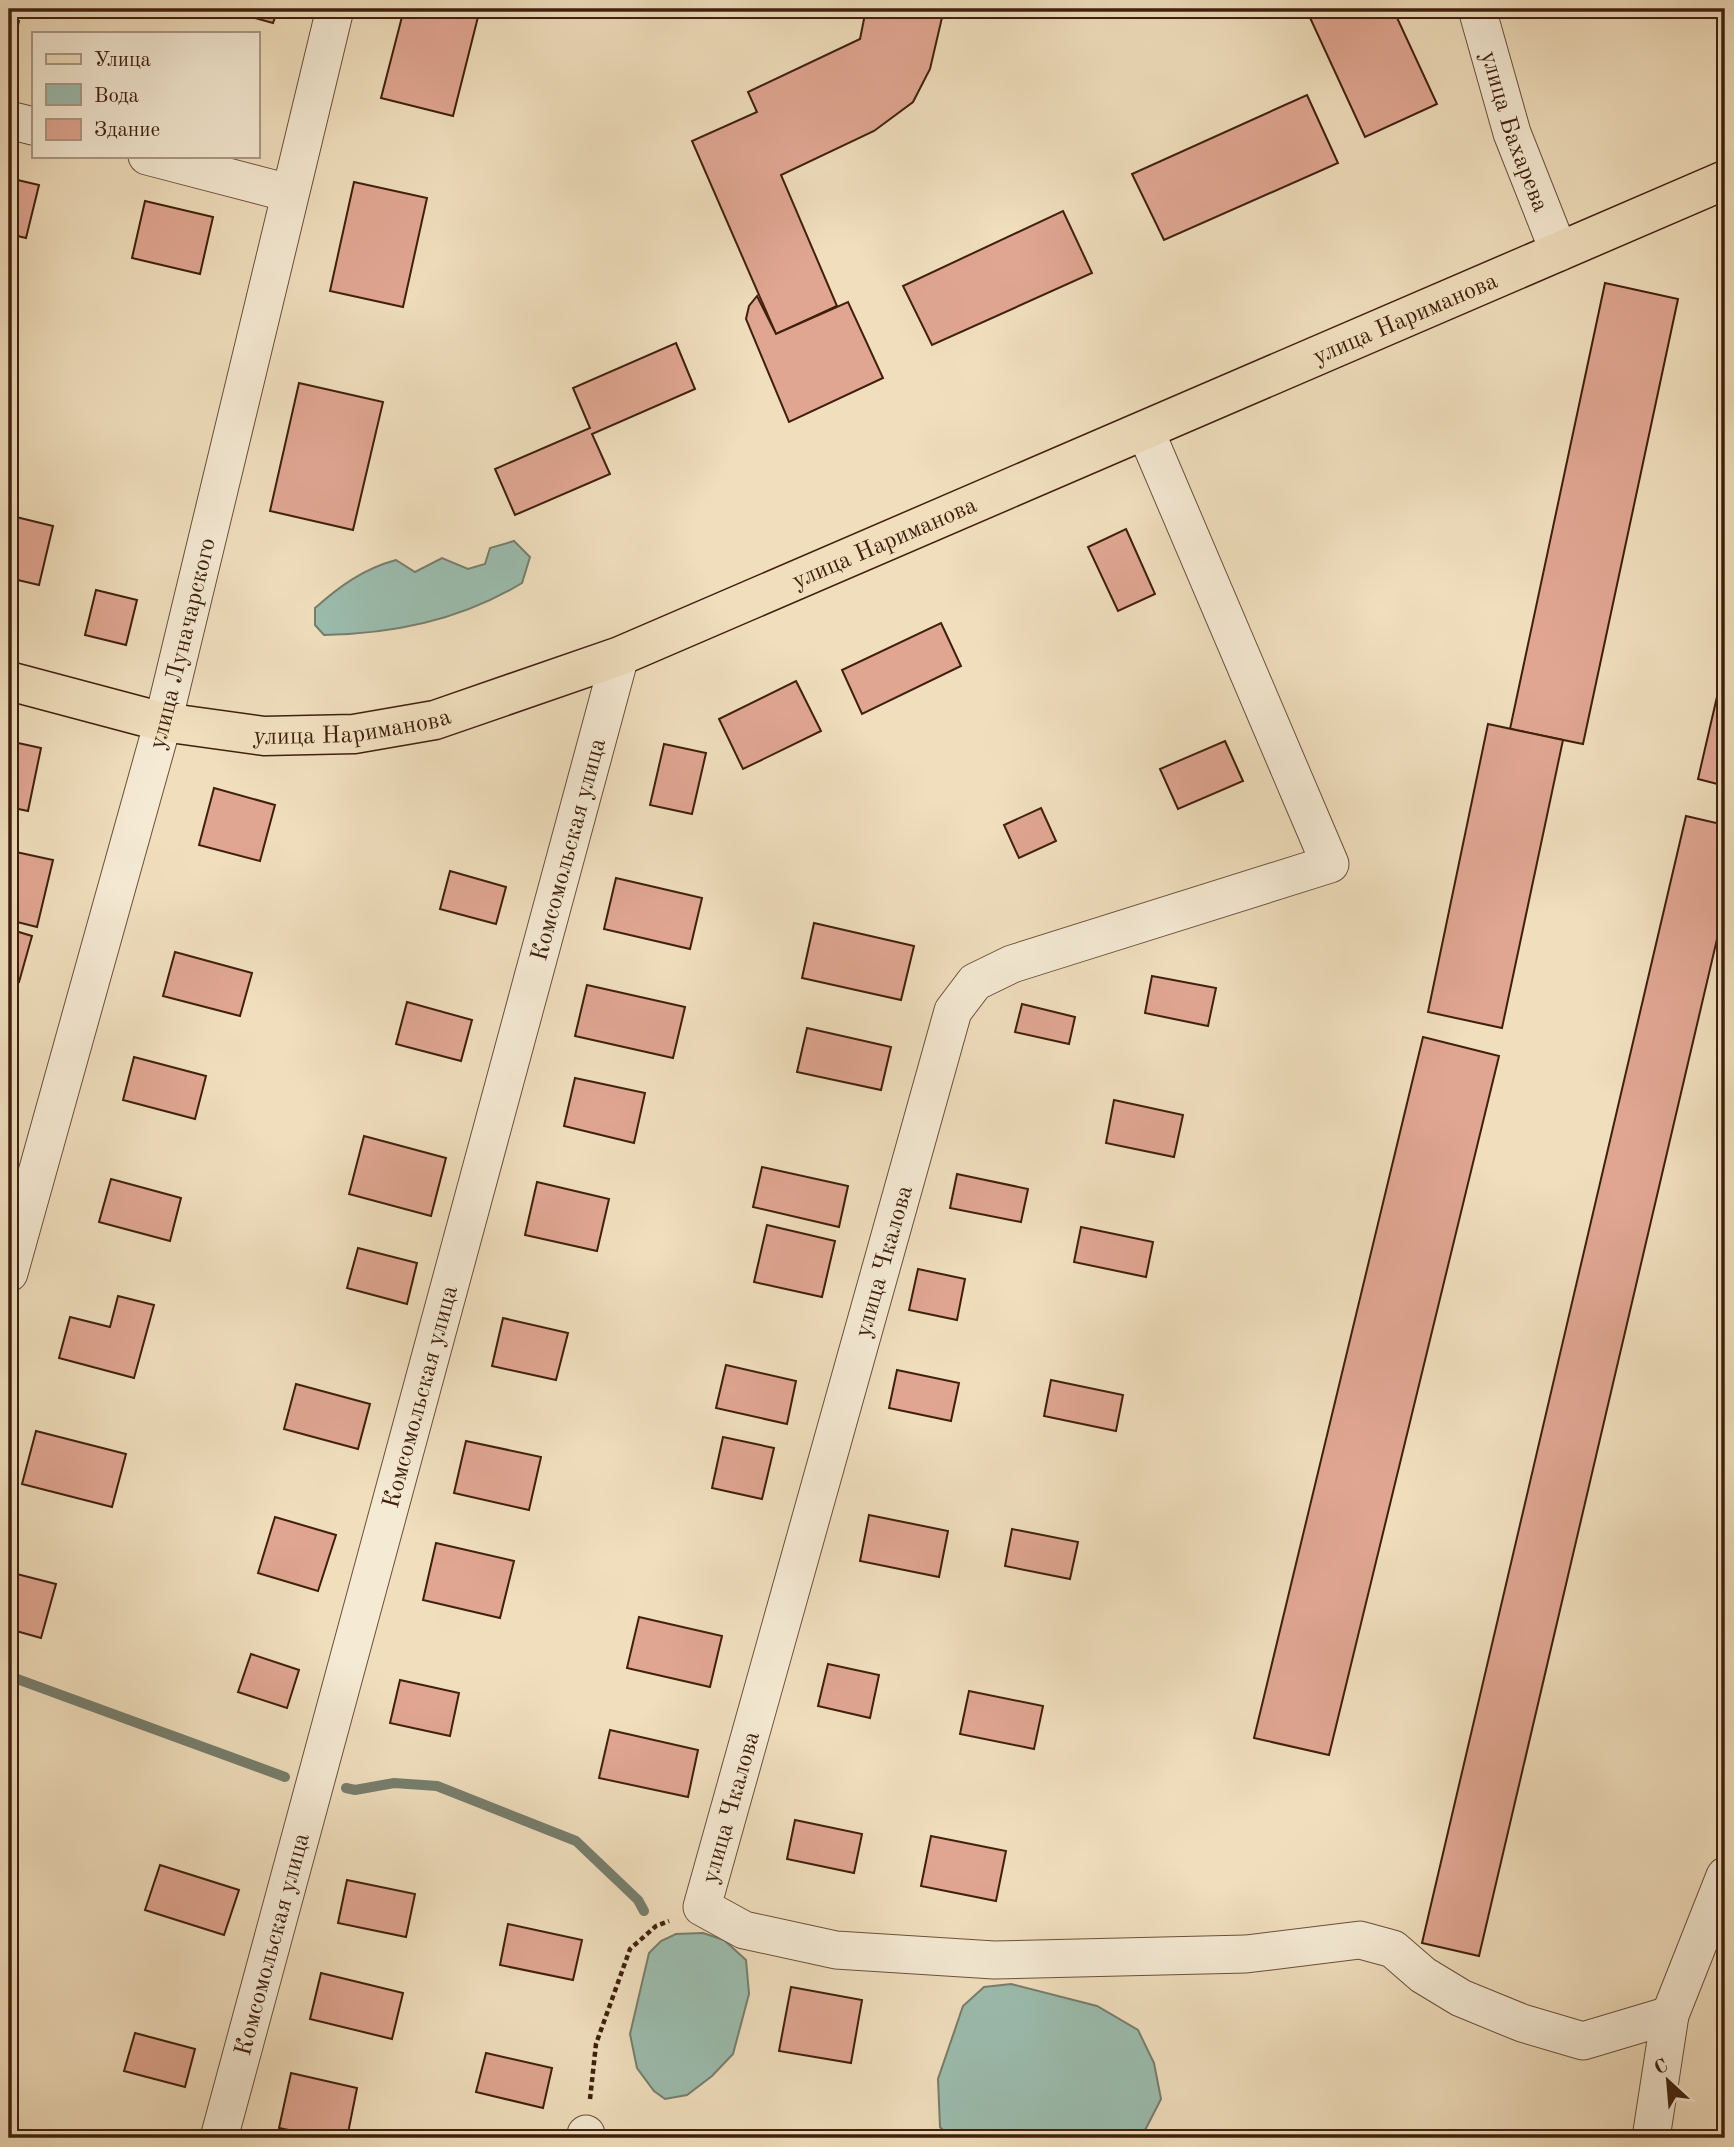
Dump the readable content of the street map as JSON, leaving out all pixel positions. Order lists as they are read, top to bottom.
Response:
{
  "streets": {
    "main road": ["улица Нариманова"],
    "street": [
      "улица Бахарева",
      "улица Луначарского",
      "Комсомольская улица",
      "улица Чкалова"
    ]
  },
  "crossings": [
    ["улица Бахарева", "улица Нариманова"],
    ["улица Нариманова", "улица Луначарского"],
    ["улица Нариманова", "Комсомольская улица"],
    ["улица Нариманова", "улица Чкалова"]
  ],
  "legend": ["Улица", "Вода", "Здание"],
  "north": "top left"
}
